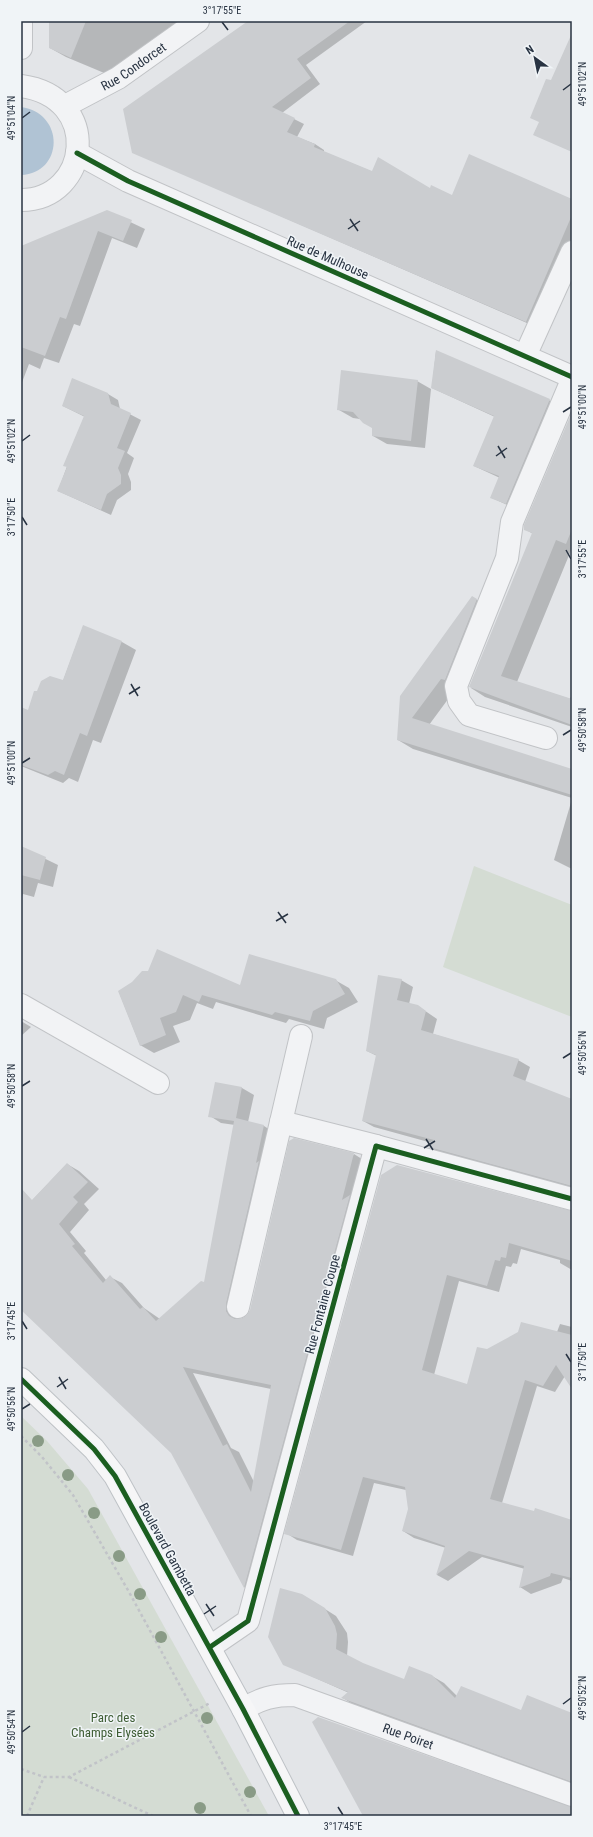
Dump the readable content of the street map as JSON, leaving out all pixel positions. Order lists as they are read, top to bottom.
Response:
{
  "streets": {
    "main road": ["Boulevard Gambetta"],
    "street": [
      "Rue Condorcet",
      "Rue de Mulhouse",
      "Rue Fontaine Coupe",
      "Rue Poiret"
    ]
  },
  "crossings": [
    ["Rue Fontaine Coupe", "Boulevard Gambetta"],
    ["Boulevard Gambetta", "Rue Poiret"]
  ],
  "parks": ["Parc des Champs Elysées"],
  "north": "top left",
  "coordinates": [
    "3°17'55\"E",
    "49°51'02\"N",
    "49°51'04\"N",
    "49°51'00\"N",
    "3°17'50\"E",
    "49°50'58\"N",
    "49°50'56\"N",
    "3°17'45\"E",
    "49°50'52\"N",
    "49°50'54\"N"
  ]
}
